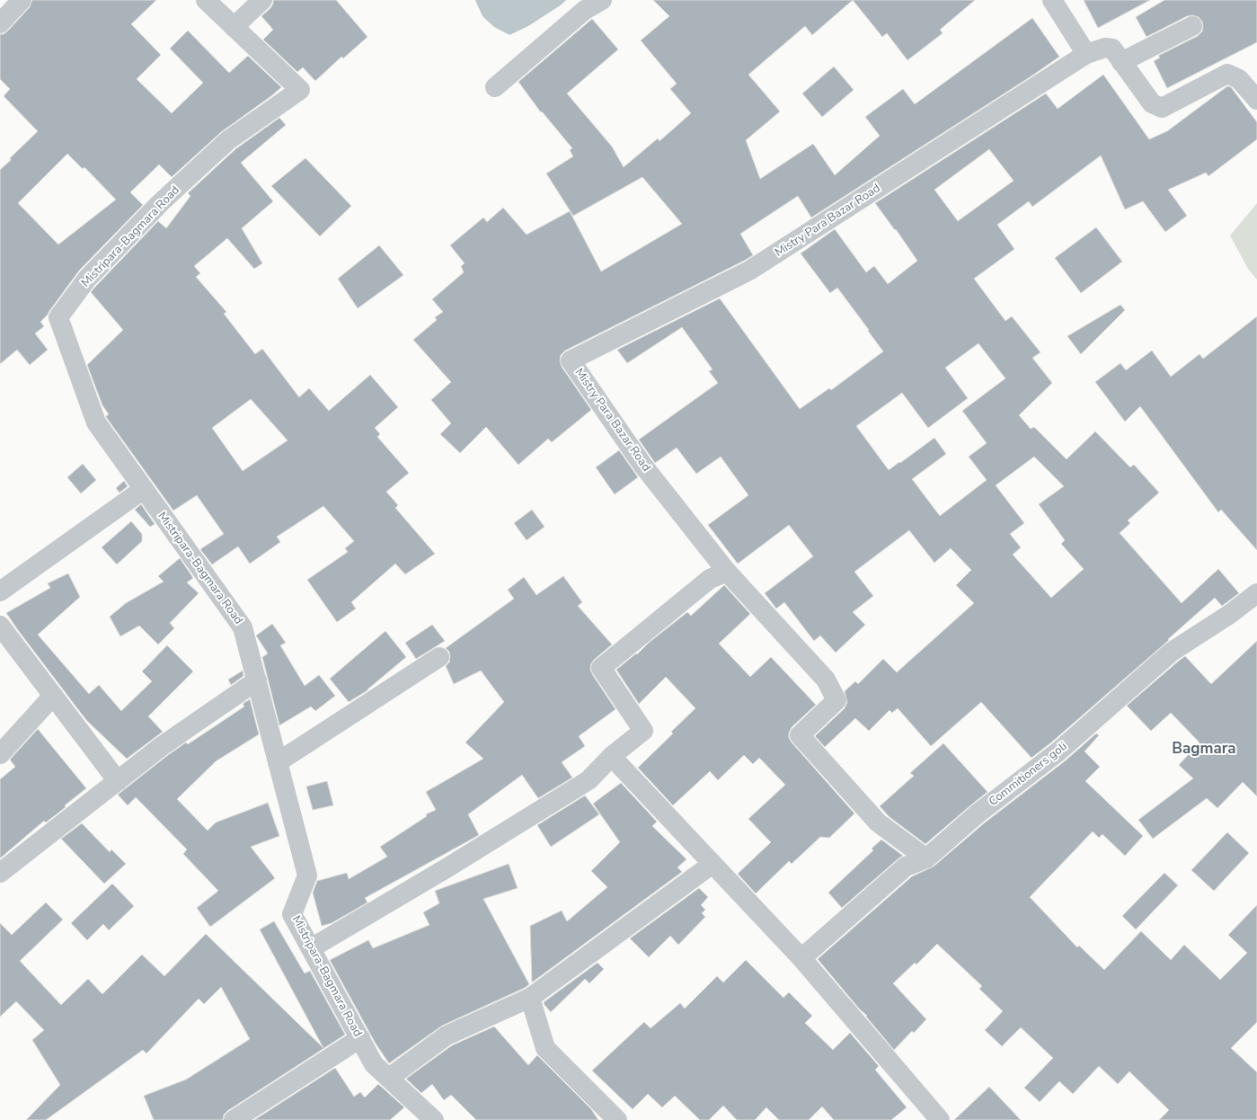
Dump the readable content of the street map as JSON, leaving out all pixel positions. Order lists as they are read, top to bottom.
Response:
{
  "streets": {
    "street": ["Mistry Para Bazar Road", "Mistripara-Bagmara Road", "Commitioners goli"]
  },
  "crossings": [
    ["Mistry Para Bazar Road", "Commitioners goli"]
  ],
  "districts": ["Bagmara"]
}
